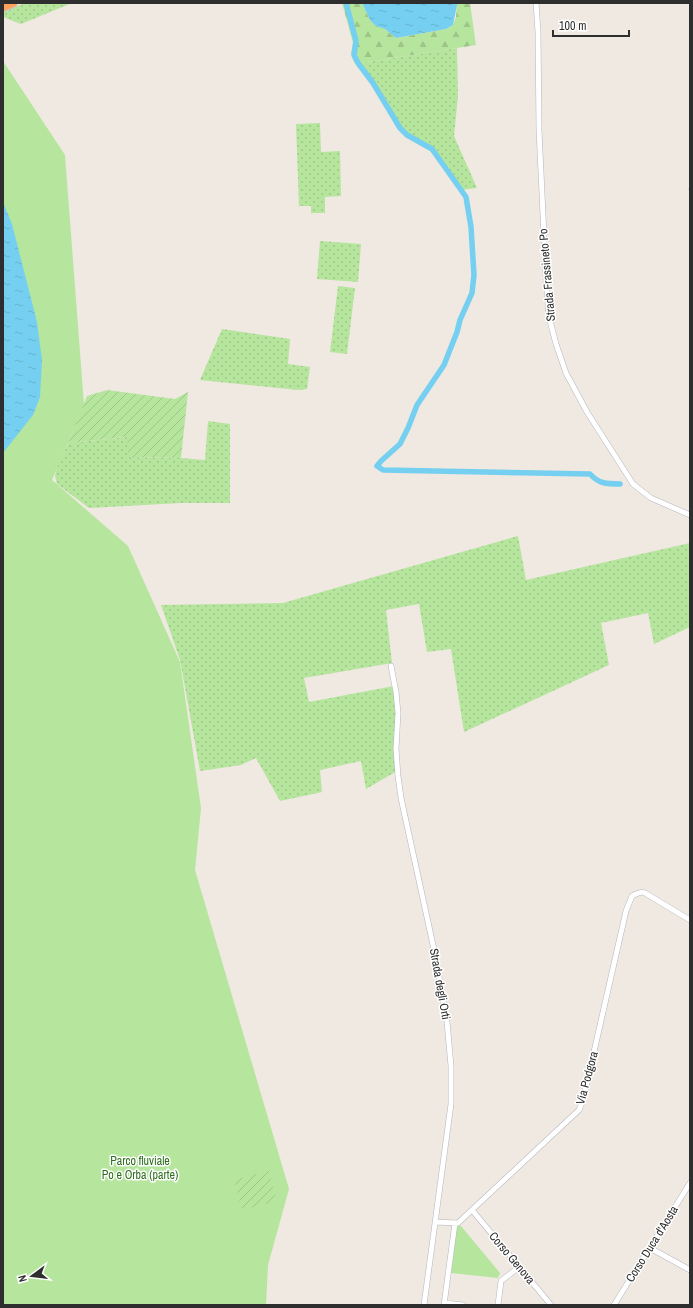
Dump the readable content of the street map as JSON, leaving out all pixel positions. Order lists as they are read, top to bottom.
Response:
{
  "streets": {
    "street": [
      "Strada Frassineto Po",
      "Strada degli Orti",
      "Via Podgora",
      "Corso Duca d'Aosta",
      "Corso Genova"
    ]
  },
  "crossings": [
    ["Via Podgora", "Corso Genova"]
  ],
  "parks": ["Parco fluviale Po e Orba (parte)"],
  "scale_bar": "100 m",
  "north": "left"
}
